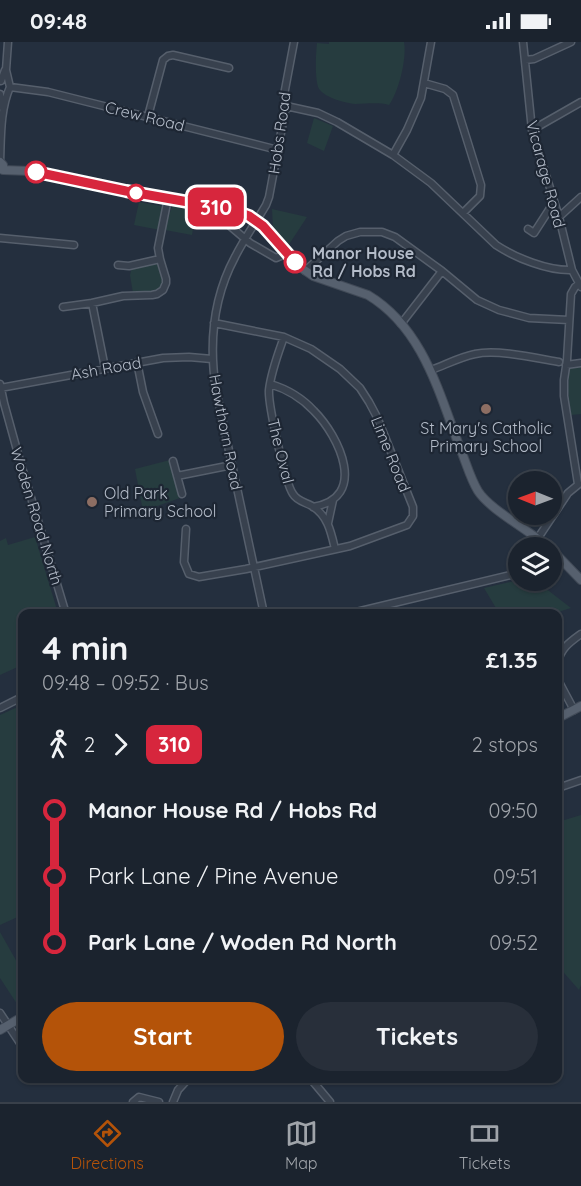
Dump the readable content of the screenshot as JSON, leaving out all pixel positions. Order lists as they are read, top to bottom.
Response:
{
  "streets": {
    "street": [
      "Crew Road",
      "Hobs Road",
      "Vicarage Road",
      "Ash Road",
      "Hawthorn Road",
      "The Oval",
      "Lime Road",
      "Woden Road North"
    ]
  },
  "crossings": [
    ["Crew Road", "Hobs Road"],
    ["Hobs Road", "Hawthorn Road"],
    ["Ash Road", "Hawthorn Road"],
    ["Ash Road", "Woden Road North"],
    ["Hawthorn Road", "Lime Road"],
    ["The Oval", "Lime Road"]
  ],
  "places": ["Manor House Rd / Hobs Rd", "St Mary's Catholic Primary School", "Old Park Primary School"],
  "lines": ["bus line 310"],
  "north": "left",
  "page": {
    "status": "09:48",
    "on_map": "310",
    "heading": ["4 min", "09:48 – 09:52 · Bus", "£1.35"],
    "legs": ["2", "310", "2 stops"],
    "list": [
      {
        "name": "Manor House Rd / Hobs Rd",
        "value": "09:50"
      },
      {
        "name": "Park Lane / Pine Avenue",
        "value": "09:51"
      },
      {
        "name": "Park Lane / Woden Rd North",
        "value": "09:52"
      }
    ],
    "buttons": ["Start", "Tickets"],
    "tabs": ["Directions", "Map", "Tickets"]
  }
}
